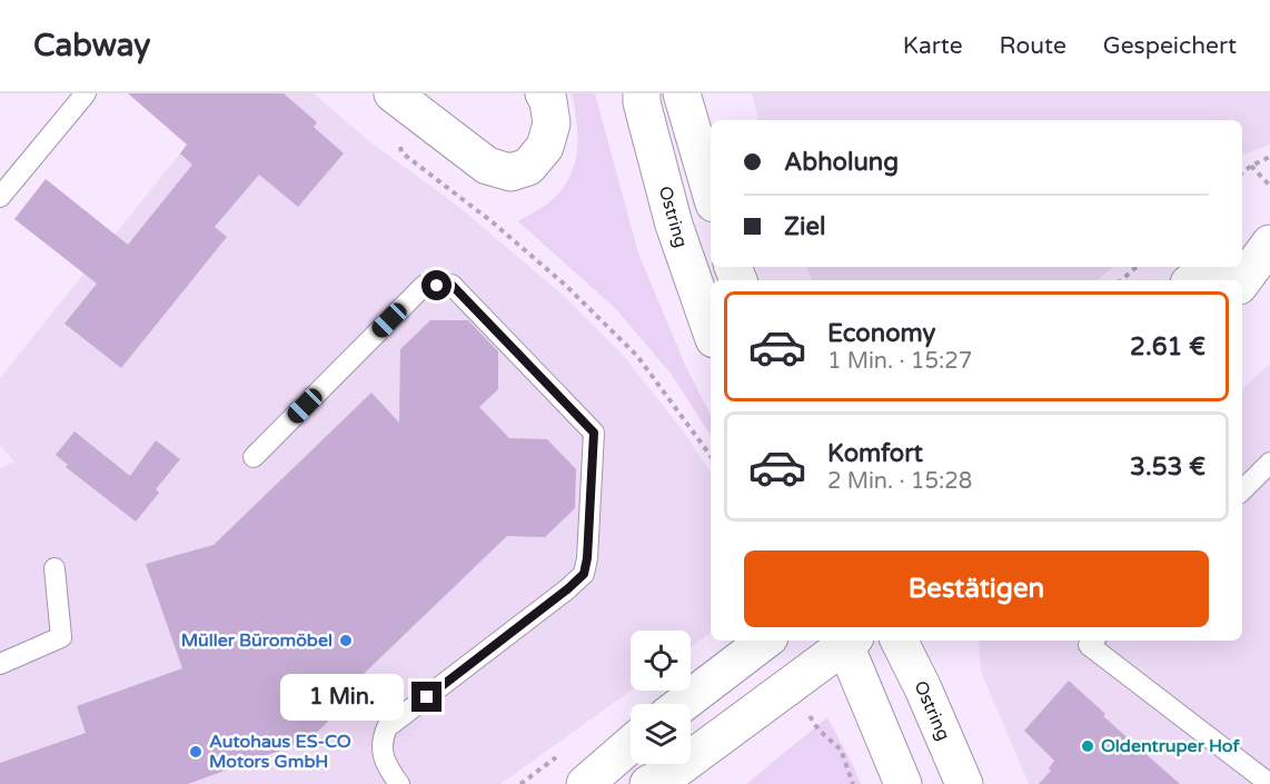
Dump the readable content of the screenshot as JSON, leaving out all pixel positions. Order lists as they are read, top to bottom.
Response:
{
  "streets": {
    "street": ["Ostring"]
  },
  "places": ["Müller Büromöbel", "Oldentruper Hof", "Autohaus ES-CO Motors GmbH"],
  "page": {
    "header": "Cabway",
    "nav": ["Karte", "Route", "Gespeichert"],
    "banner": ["Abholung", "Ziel"],
    "list": [
      {
        "name": "Economy",
        "note": "1 Min. · 15:27",
        "value": "2.61 €"
      },
      {
        "name": "Komfort",
        "note": "2 Min. · 15:28",
        "value": "3.53 €"
      }
    ],
    "buttons": "Bestätigen",
    "bubble": "1 Min."
  }
}
